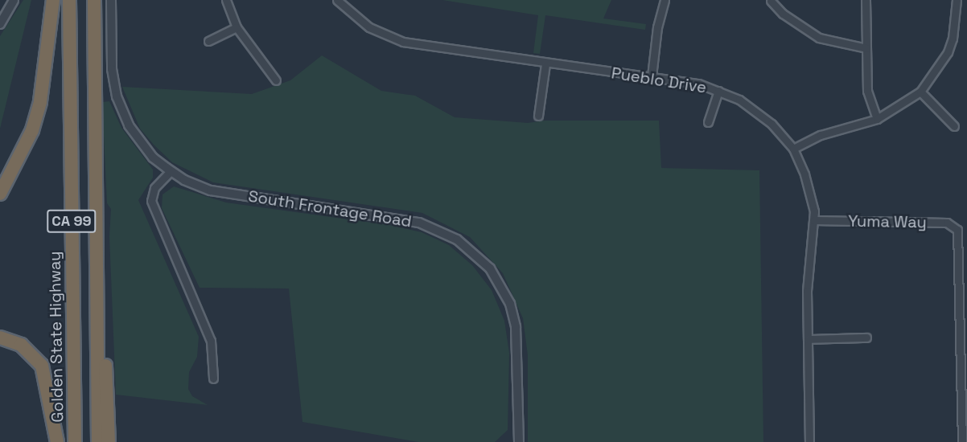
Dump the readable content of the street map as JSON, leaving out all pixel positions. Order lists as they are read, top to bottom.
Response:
{
  "streets": {
    "highway": ["CA 99", "Golden State Highway"],
    "street": ["Pueblo Drive", "South Frontage Road", "Yuma Way"]
  },
  "crossings": [
    ["Pueblo Drive", "Yuma Way"]
  ]
}
